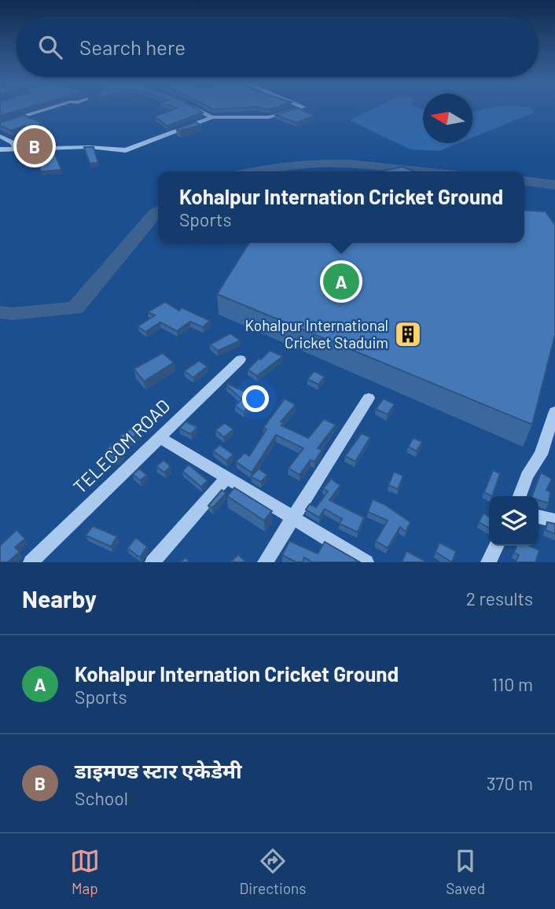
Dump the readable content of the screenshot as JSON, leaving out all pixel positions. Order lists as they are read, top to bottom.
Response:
{
  "streets": {
    "street": ["TELECOM ROAD"]
  },
  "places": {
    "building": ["Kohalpur International Cricket Staduim"]
  },
  "north": "left",
  "page": {
    "search": "Search here",
    "pins": ["B", "A"],
    "popup": ["Kohalpur Internation Cricket Ground", "Sports"],
    "heading": ["Nearby", "2 results"],
    "list": [
      {
        "mark": "A",
        "name": "Kohalpur Internation Cricket Ground",
        "note": "Sports",
        "value": "110 m"
      },
      {
        "mark": "B",
        "name": "डाइमण्ड स्टार एकेडेमी",
        "note": "School",
        "value": "370 m"
      }
    ],
    "nav": ["Map", "Directions", "Saved"]
  }
}
